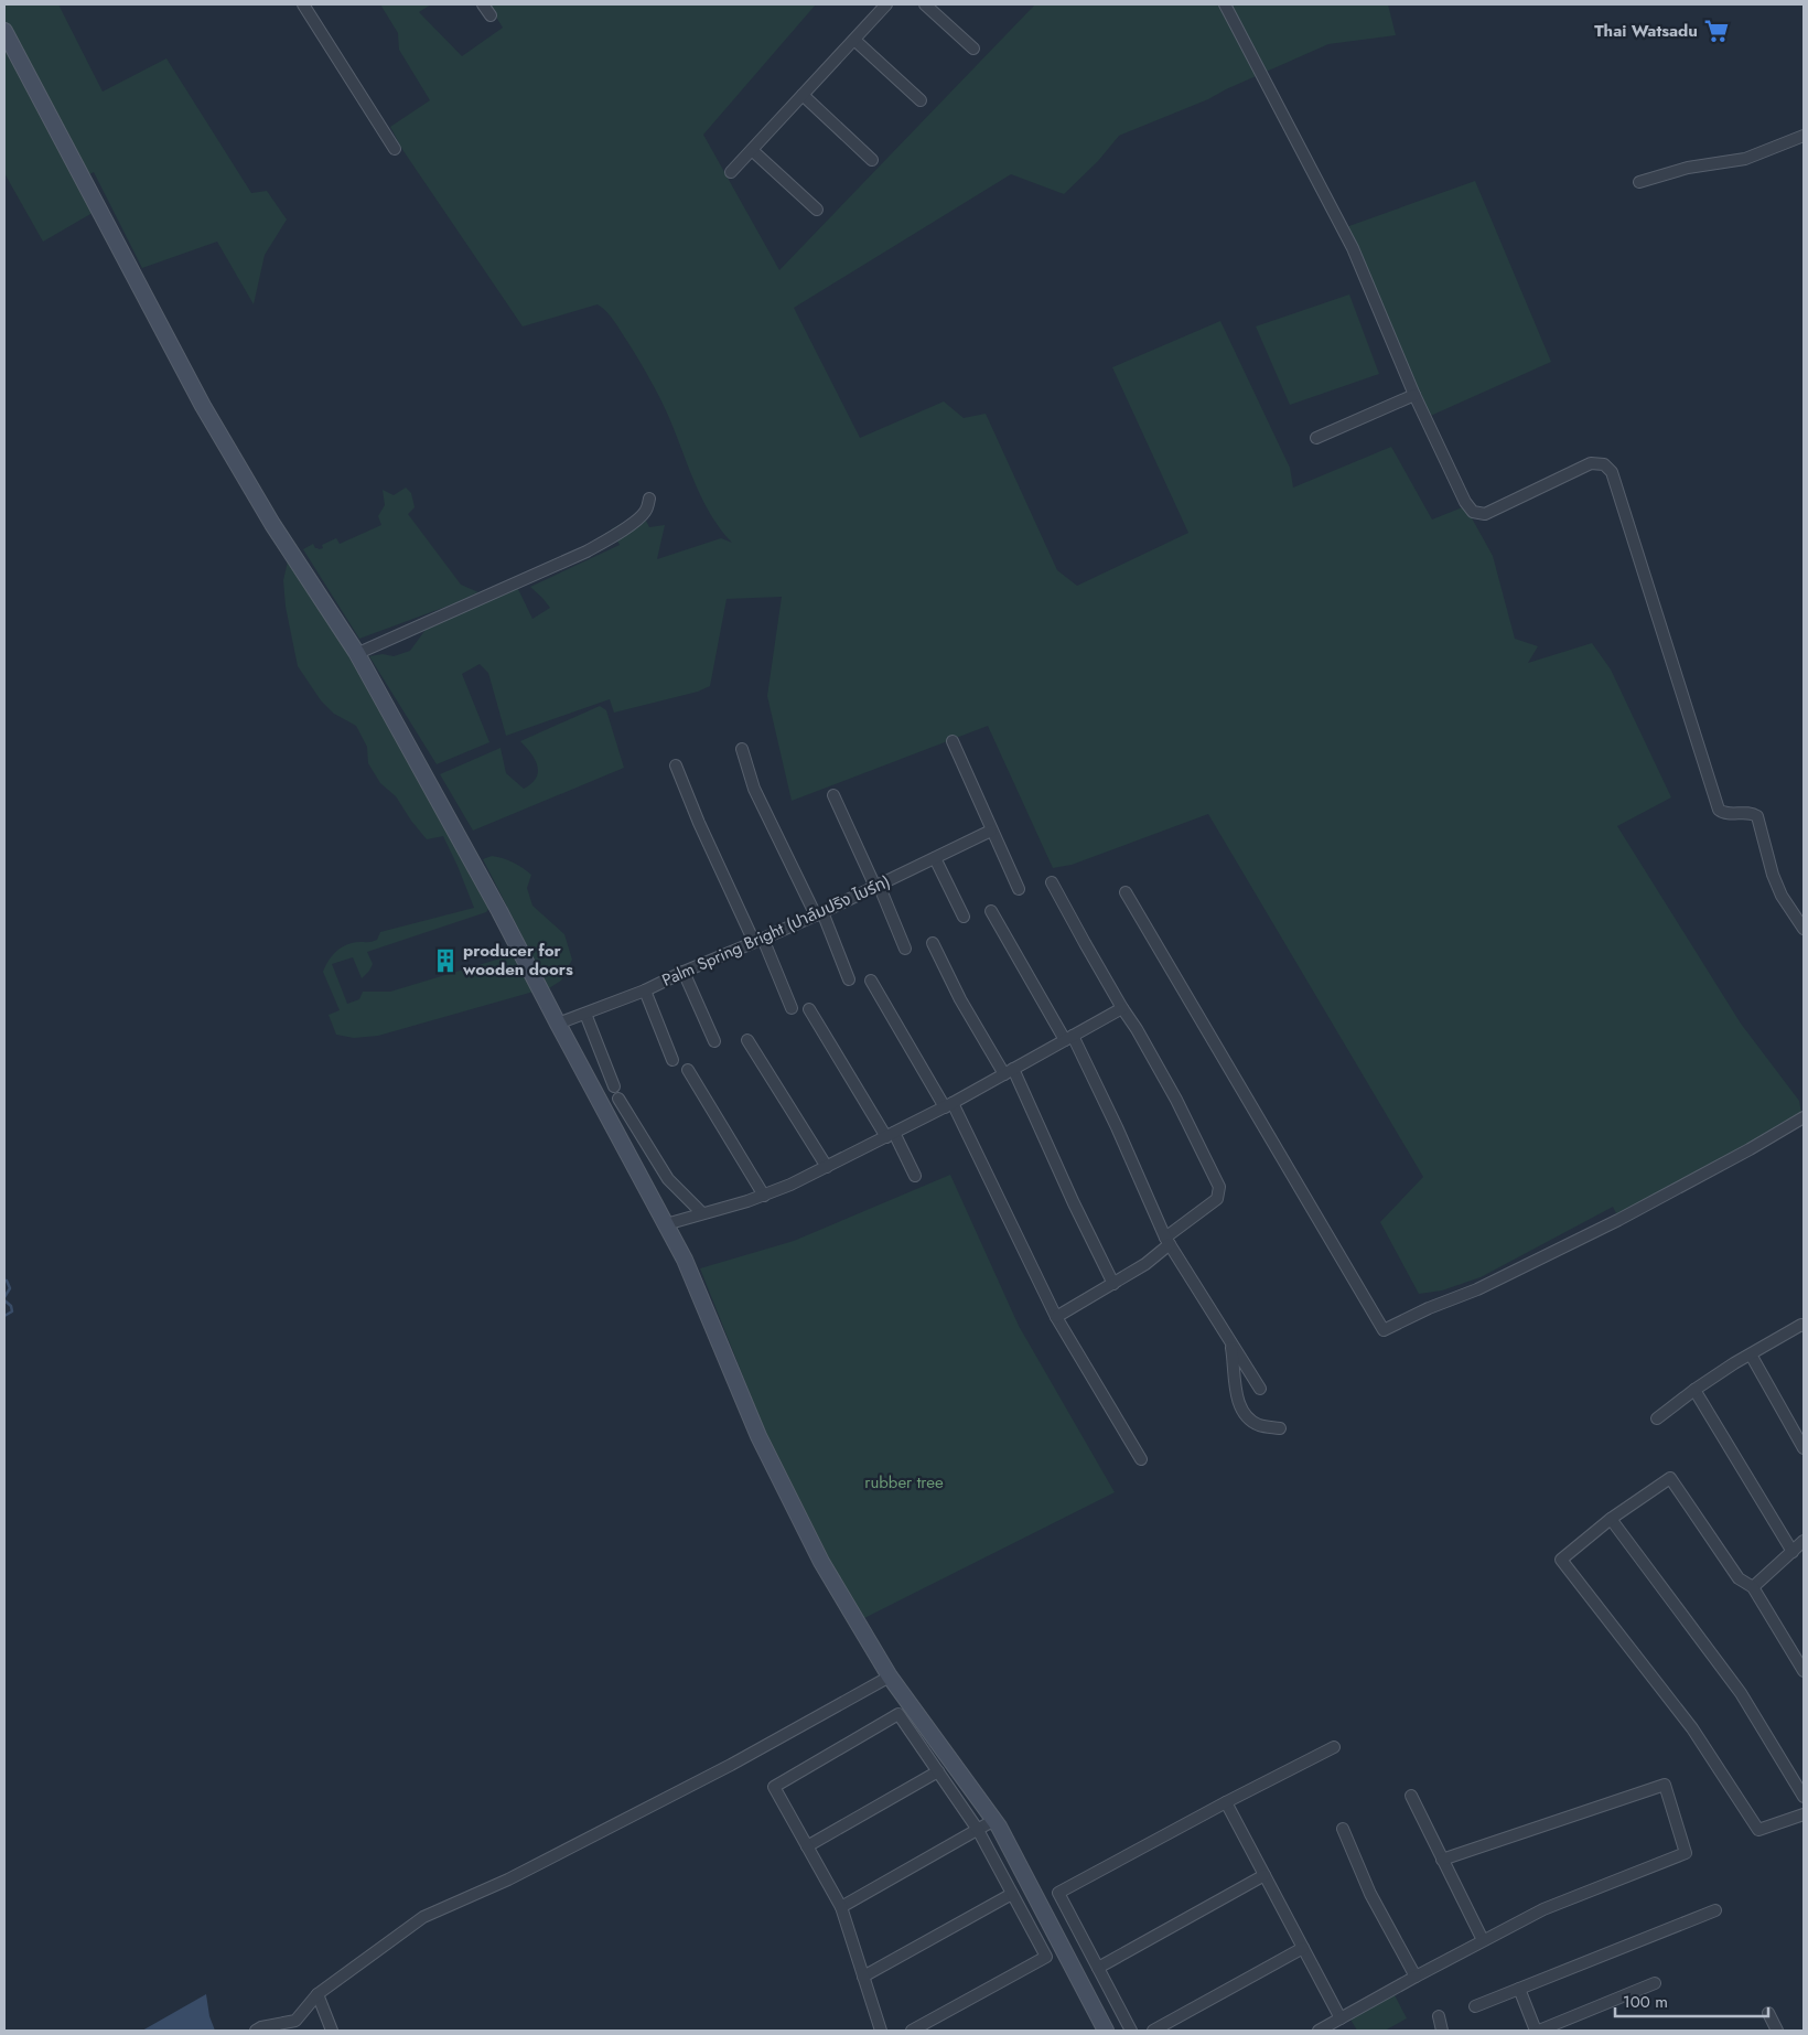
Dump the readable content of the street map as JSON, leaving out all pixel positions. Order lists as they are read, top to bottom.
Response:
{
  "streets": {
    "street": ["Palm Spring Bright (ปาล์มปริง ไบร์ท)"]
  },
  "parks": ["rubber tree"],
  "places": {
    "supermarket": ["Thai Watsadu"],
    "building": ["producer for wooden doors"]
  },
  "scale_bar": "100 m"
}
